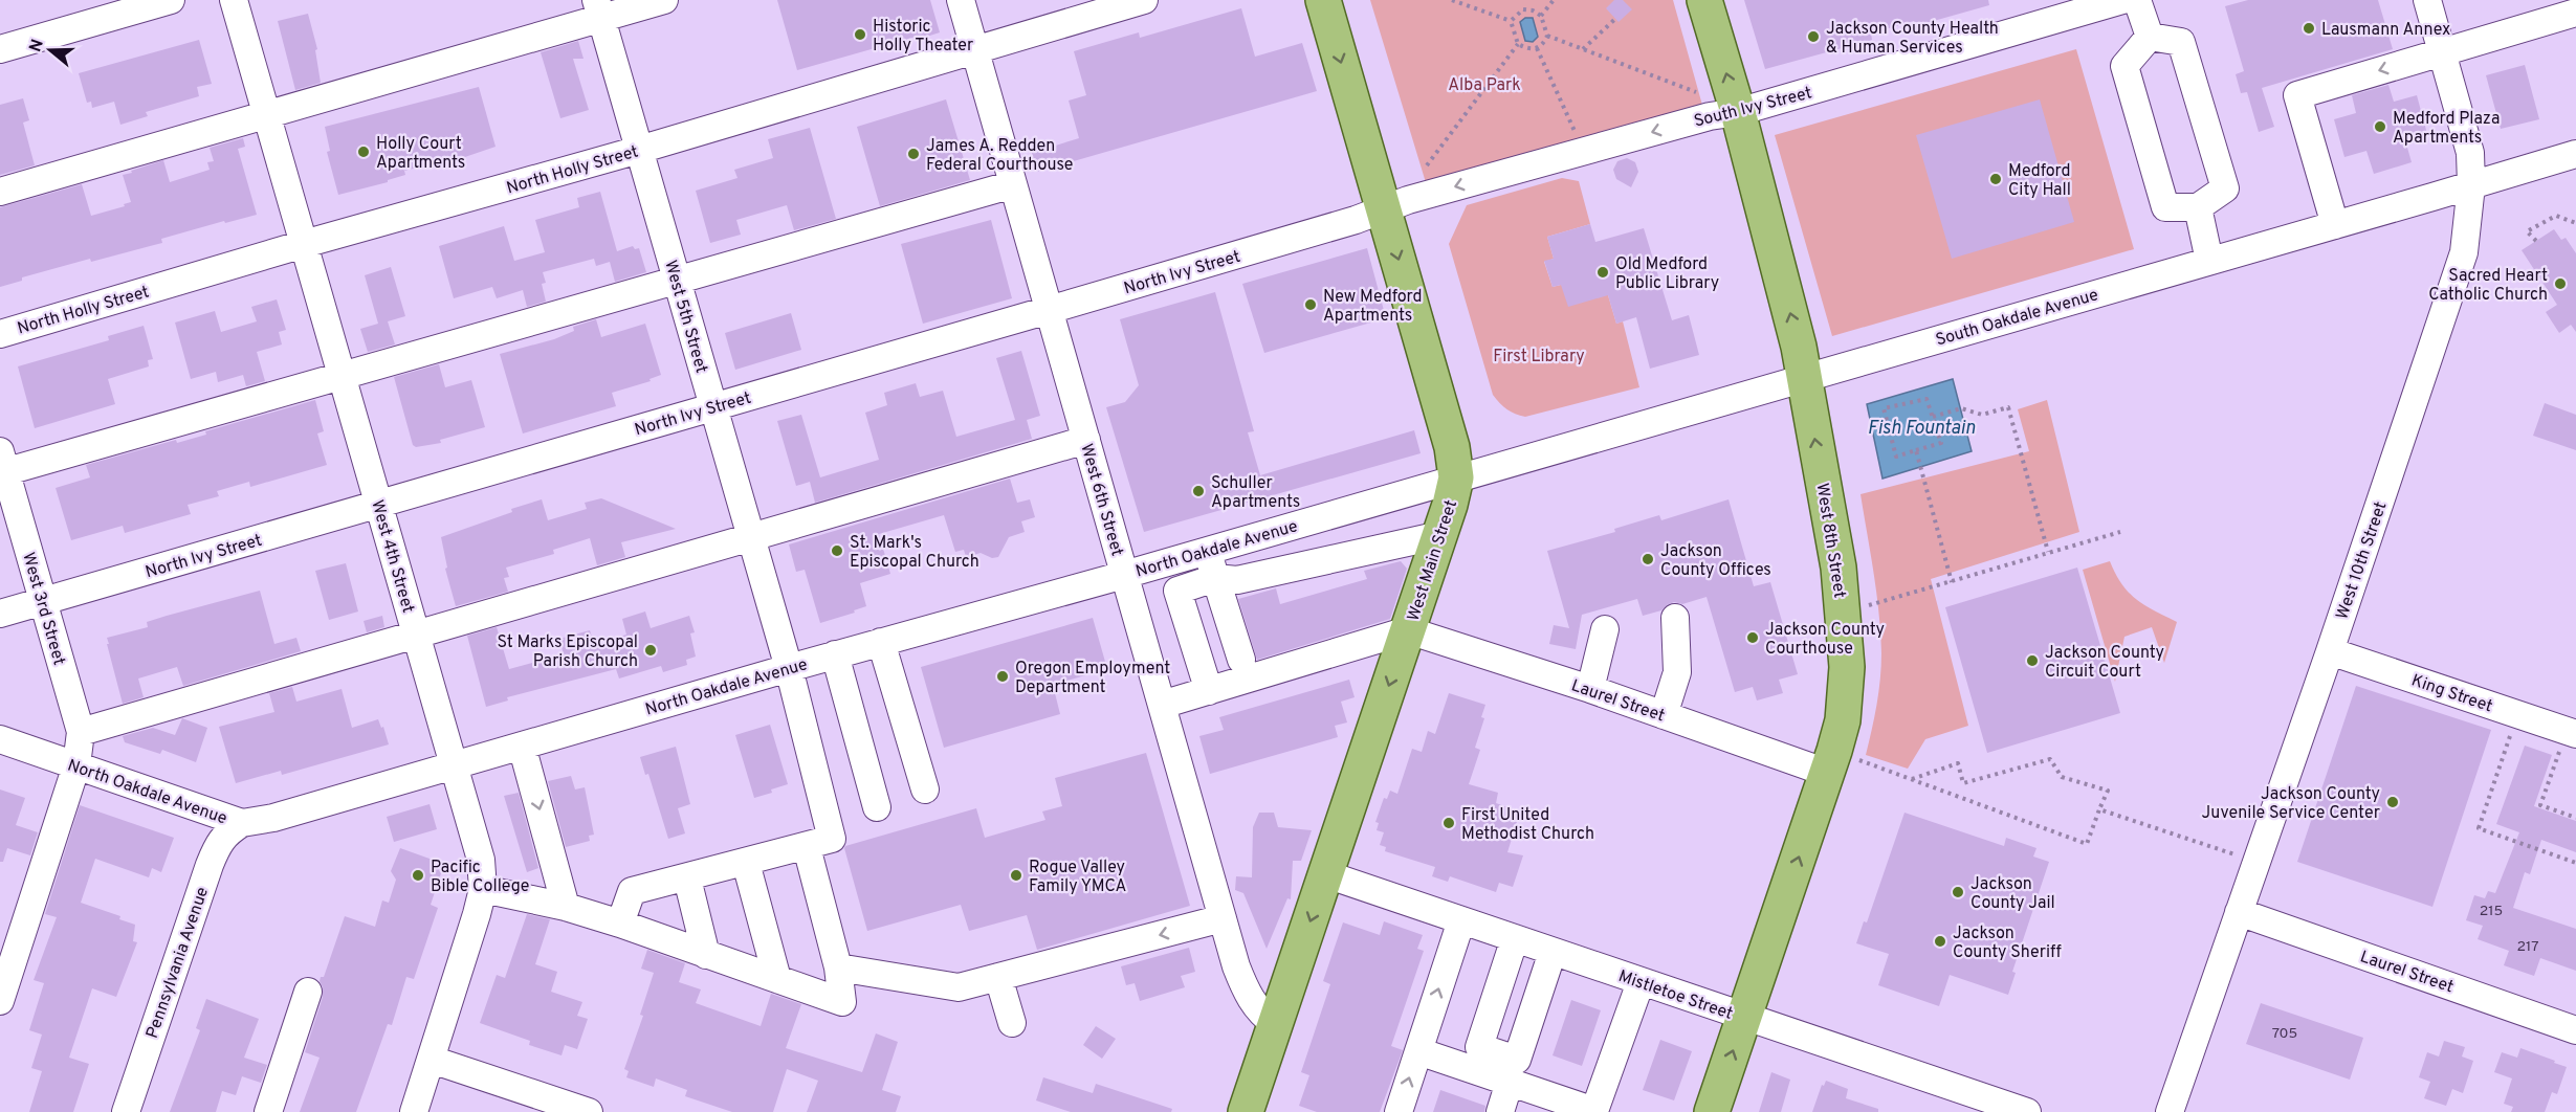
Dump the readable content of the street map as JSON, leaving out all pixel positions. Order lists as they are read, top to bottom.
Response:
{
  "streets": {
    "main road": ["West 8th Street", "West Main Street"],
    "street": [
      "South Ivy Street",
      "North Holly Street",
      "North Ivy Street",
      "West 5th Street",
      "South Oakdale Avenue",
      "West 6th Street",
      "North Oakdale Avenue",
      "West 4th Street",
      "West 10th Street",
      "West 3rd Street",
      "King Street",
      "Laurel Street",
      "Pennsylvania Avenue",
      "Mistletoe Street"
    ]
  },
  "crossings": [
    ["South Ivy Street", "North Ivy Street"],
    ["South Ivy Street", "West 8th Street"],
    ["South Ivy Street", "West Main Street"],
    ["North Holly Street", "West 5th Street"],
    ["North Holly Street", "West 6th Street"],
    ["North Holly Street", "West 4th Street"],
    ["North Ivy Street", "West 5th Street"],
    ["North Ivy Street", "West 6th Street"],
    ["North Ivy Street", "West 4th Street"],
    ["North Ivy Street", "West Main Street"],
    ["North Ivy Street", "West 3rd Street"],
    ["West 5th Street", "North Oakdale Avenue"],
    ["South Oakdale Avenue", "West 8th Street"],
    ["South Oakdale Avenue", "North Oakdale Avenue"],
    ["South Oakdale Avenue", "West Main Street"],
    ["South Oakdale Avenue", "West 10th Street"],
    ["West 6th Street", "North Oakdale Avenue"],
    ["West 6th Street", "West Main Street"],
    ["West 8th Street", "Laurel Street"],
    ["West 8th Street", "Mistletoe Street"],
    ["North Oakdale Avenue", "West 4th Street"],
    ["North Oakdale Avenue", "West Main Street"],
    ["North Oakdale Avenue", "West 3rd Street"],
    ["North Oakdale Avenue", "Pennsylvania Avenue"],
    ["West Main Street", "Laurel Street"],
    ["West Main Street", "Mistletoe Street"],
    ["West 10th Street", "King Street"],
    ["West 10th Street", "Laurel Street"]
  ],
  "one_way": ["South Ivy Street", "West 8th Street", "West Main Street"],
  "water": ["Fish Fountain"],
  "parks": ["Alba Park", "First Library"],
  "places": [
    "Lausmann Annex",
    "Historic Holly Theater",
    "Jackson County Health & Human Services",
    "Medford Plaza Apartments",
    "Holly Court Apartments",
    "James A. Redden Federal Courthouse",
    "Medford City Hall",
    "Old Medford Public Library",
    "Sacred Heart Catholic Church",
    "New Medford Apartments",
    "Schuller Apartments",
    "St. Mark's Episcopal Church",
    "Jackson County Offices",
    "Jackson County Courthouse",
    "St Marks Episcopal Parish Church",
    "Jackson County Circuit Court",
    "Oregon Employment Department",
    "Jackson County Juvenile Service Center",
    "First United Methodist Church",
    "Pacific Bible College",
    "Rogue Valley Family YMCA",
    "Jackson County Jail",
    "Jackson County Sheriff"
  ],
  "house_numbers": ["215", "217", "705"],
  "north": "left"
}
